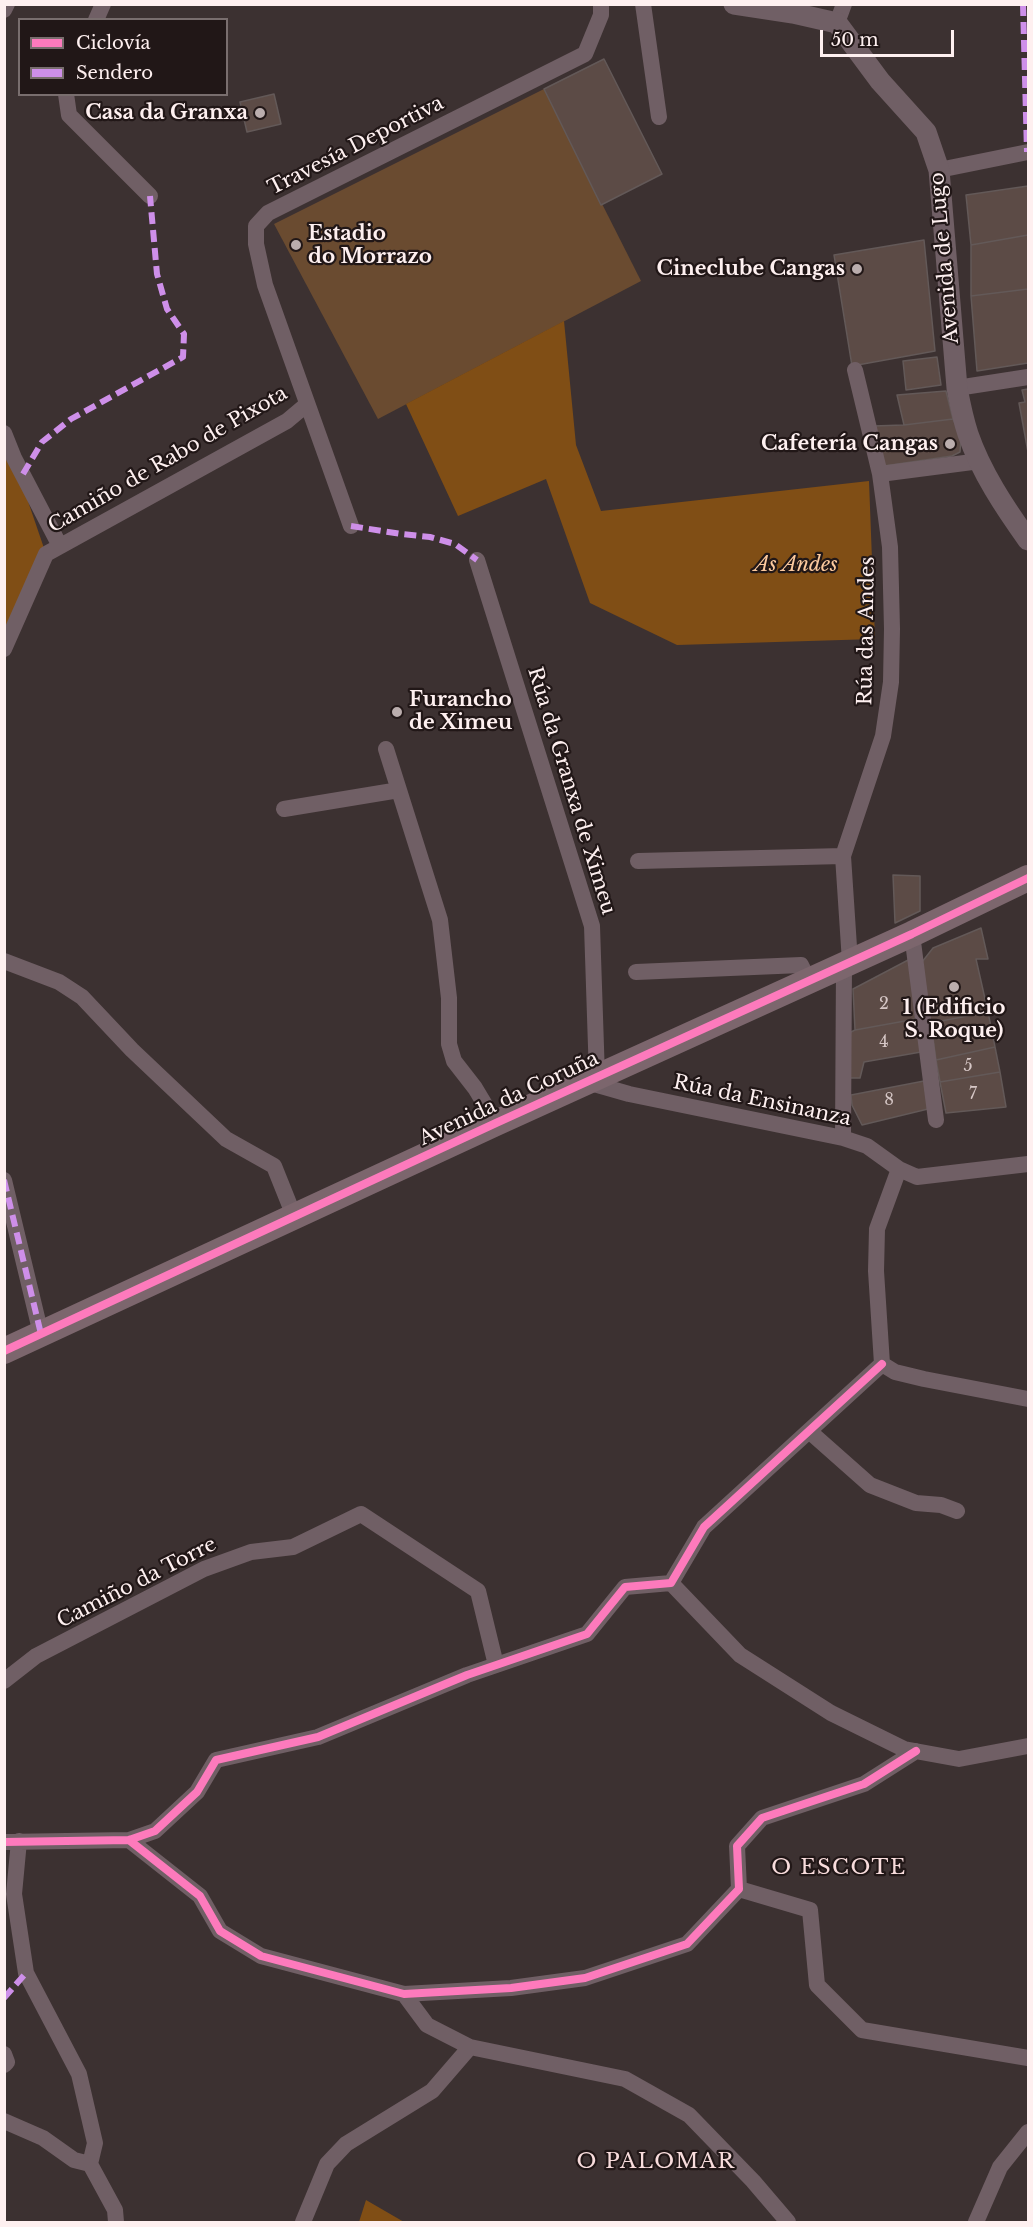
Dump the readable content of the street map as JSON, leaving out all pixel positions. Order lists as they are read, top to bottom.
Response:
{
  "streets": {
    "main road": ["Avenida da Coruña"],
    "street": [
      "Travesía Deportiva",
      "Avenida de Lugo",
      "Camiño de Rabo de Pixota",
      "Rúa das Andes",
      "Rúa da Granxa de Ximeu",
      "Rúa da Ensinanza",
      "Camiño da Torre"
    ]
  },
  "crossings": [
    ["Travesía Deportiva", "Camiño de Rabo de Pixota"],
    ["Rúa das Andes", "Avenida da Coruña"],
    ["Rúa das Andes", "Rúa da Ensinanza"],
    ["Rúa da Granxa de Ximeu", "Avenida da Coruña"],
    ["Rúa da Granxa de Ximeu", "Rúa da Ensinanza"],
    ["Avenida da Coruña", "Rúa da Ensinanza"]
  ],
  "districts": ["O ESCOTE", "O PALOMAR"],
  "parks": ["As Andes"],
  "places": [
    "Casa da Granxa",
    "Estadio do Morrazo",
    "Cineclube Cangas",
    "Cafetería Cangas",
    "Furancho de Ximeu",
    "1 (Edificio S. Roque)"
  ],
  "house_numbers": [
    "2",
    "4",
    "5",
    "7",
    "8"
  ],
  "legend": ["Ciclovía", "Sendero"],
  "scale_bar": "50 m"
}
